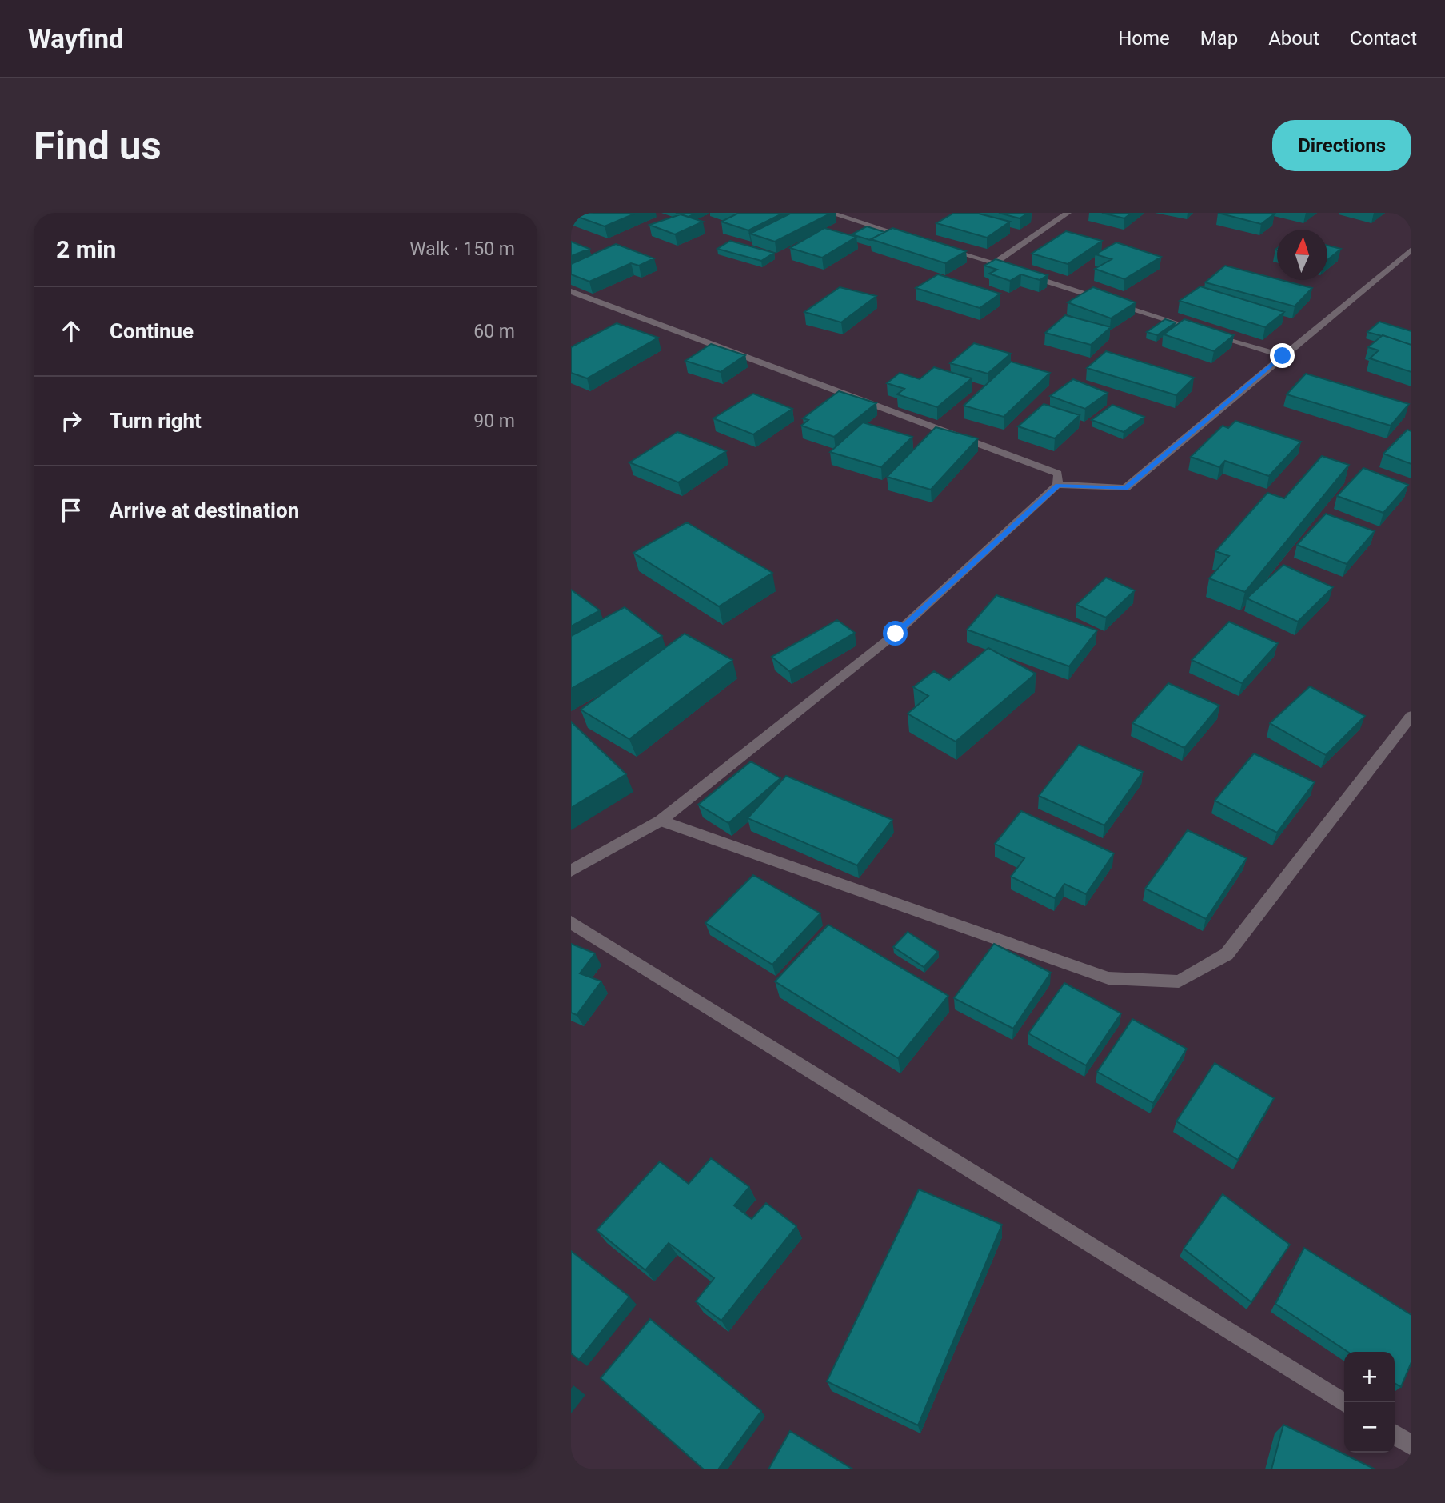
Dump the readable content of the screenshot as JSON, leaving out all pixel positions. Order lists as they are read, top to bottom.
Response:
{
  "north": "top",
  "page": {
    "header": "Wayfind",
    "nav": [
      "Home",
      "Map",
      "About",
      "Contact"
    ],
    "buttons": "Directions",
    "title": "Find us",
    "heading": ["2 min", "Walk · 150 m"],
    "list": [
      ["Continue", "60 m"],
      ["Turn right", "90 m"],
      "Arrive at destination"
    ],
    "map_buttons": ["+", "−"]
  }
}
